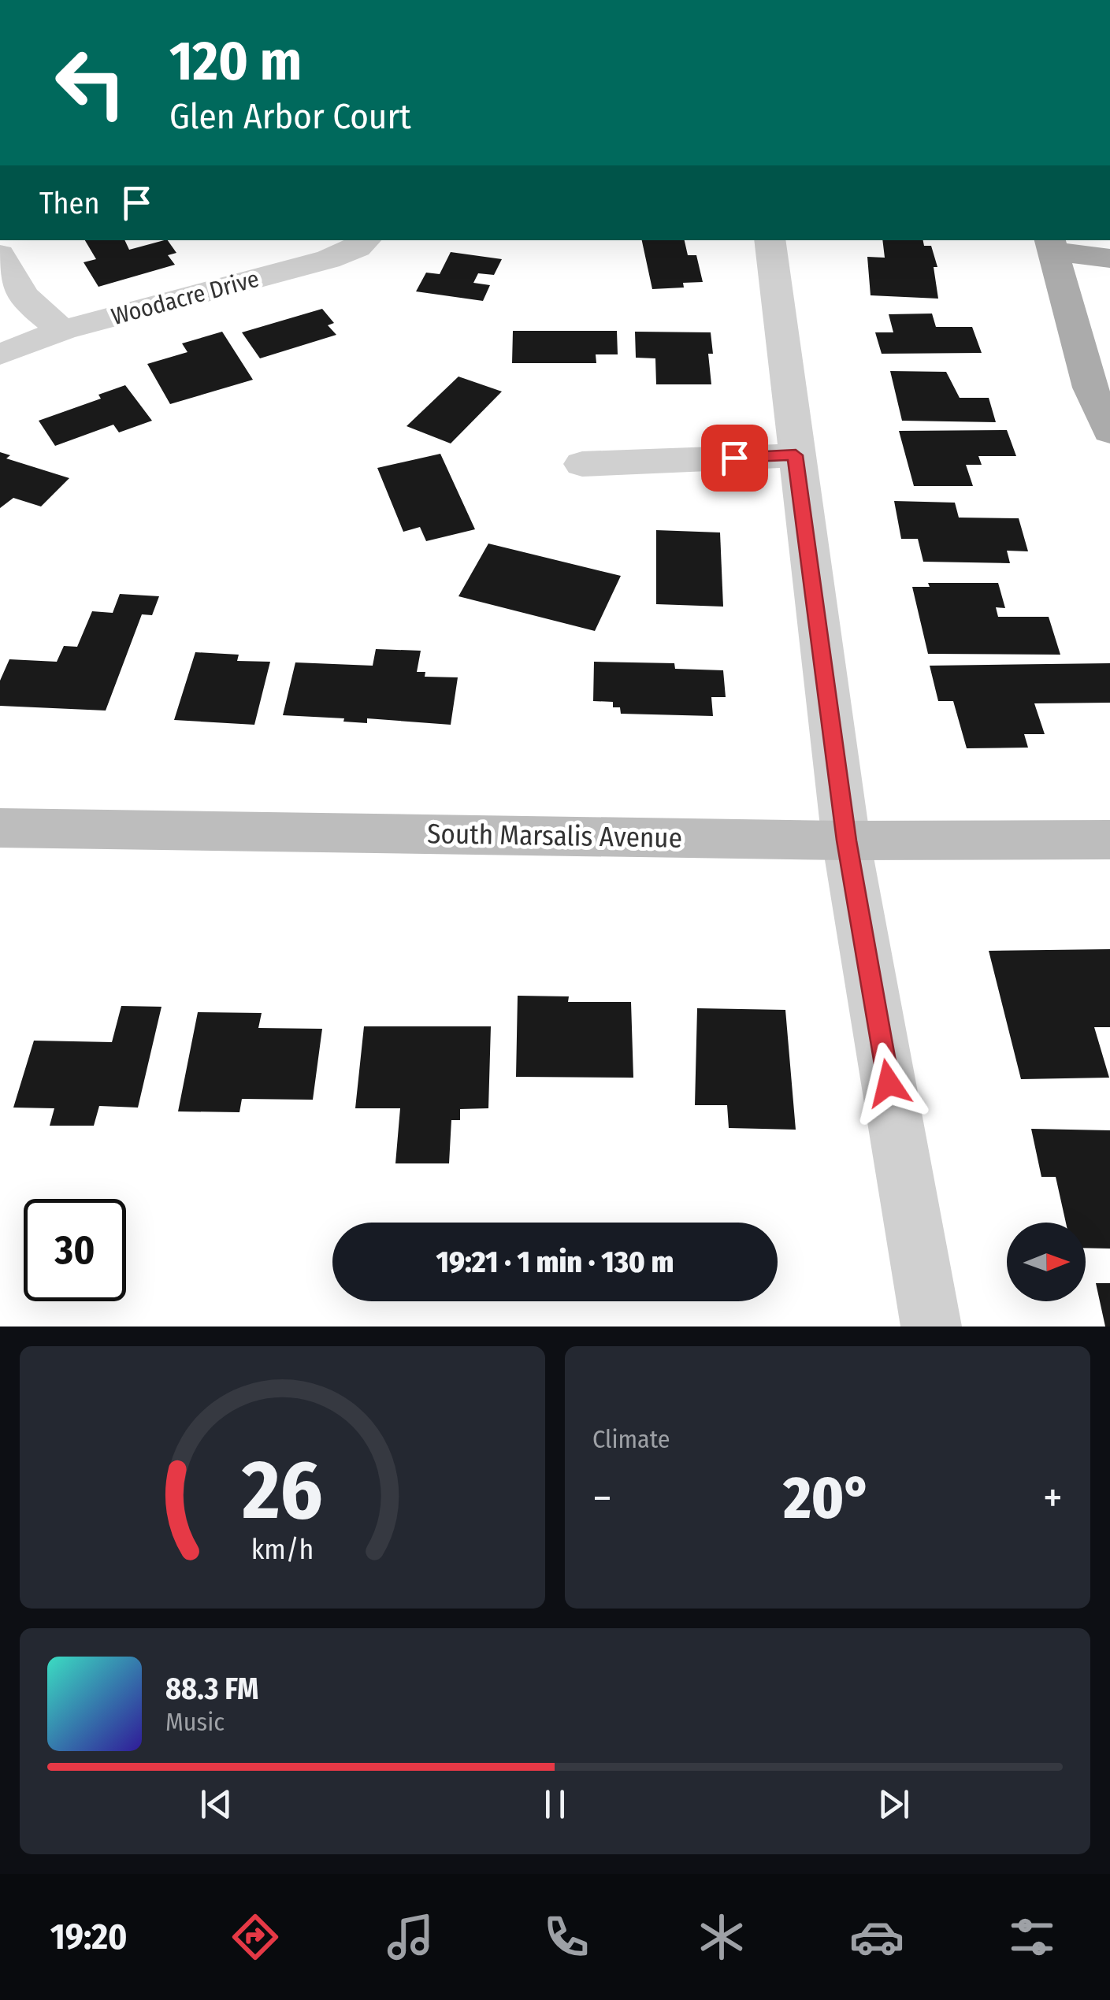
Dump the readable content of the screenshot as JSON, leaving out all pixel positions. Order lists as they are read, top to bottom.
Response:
{
  "streets": {
    "street": ["Woodacre Drive", "South Marsalis Avenue"]
  },
  "north": "right",
  "page": {
    "turn": ["120 m", "Glen Arbor Court"],
    "then": "Then",
    "limit": "30",
    "trip": "19:21 · 1 min · 130 m",
    "tile": "Climate",
    "heat": ["−", "20°", "+"],
    "song": ["88.3 FM", "Music"],
    "tabs": "19:20",
    "gauge": ["26", "km/h"]
  }
}
